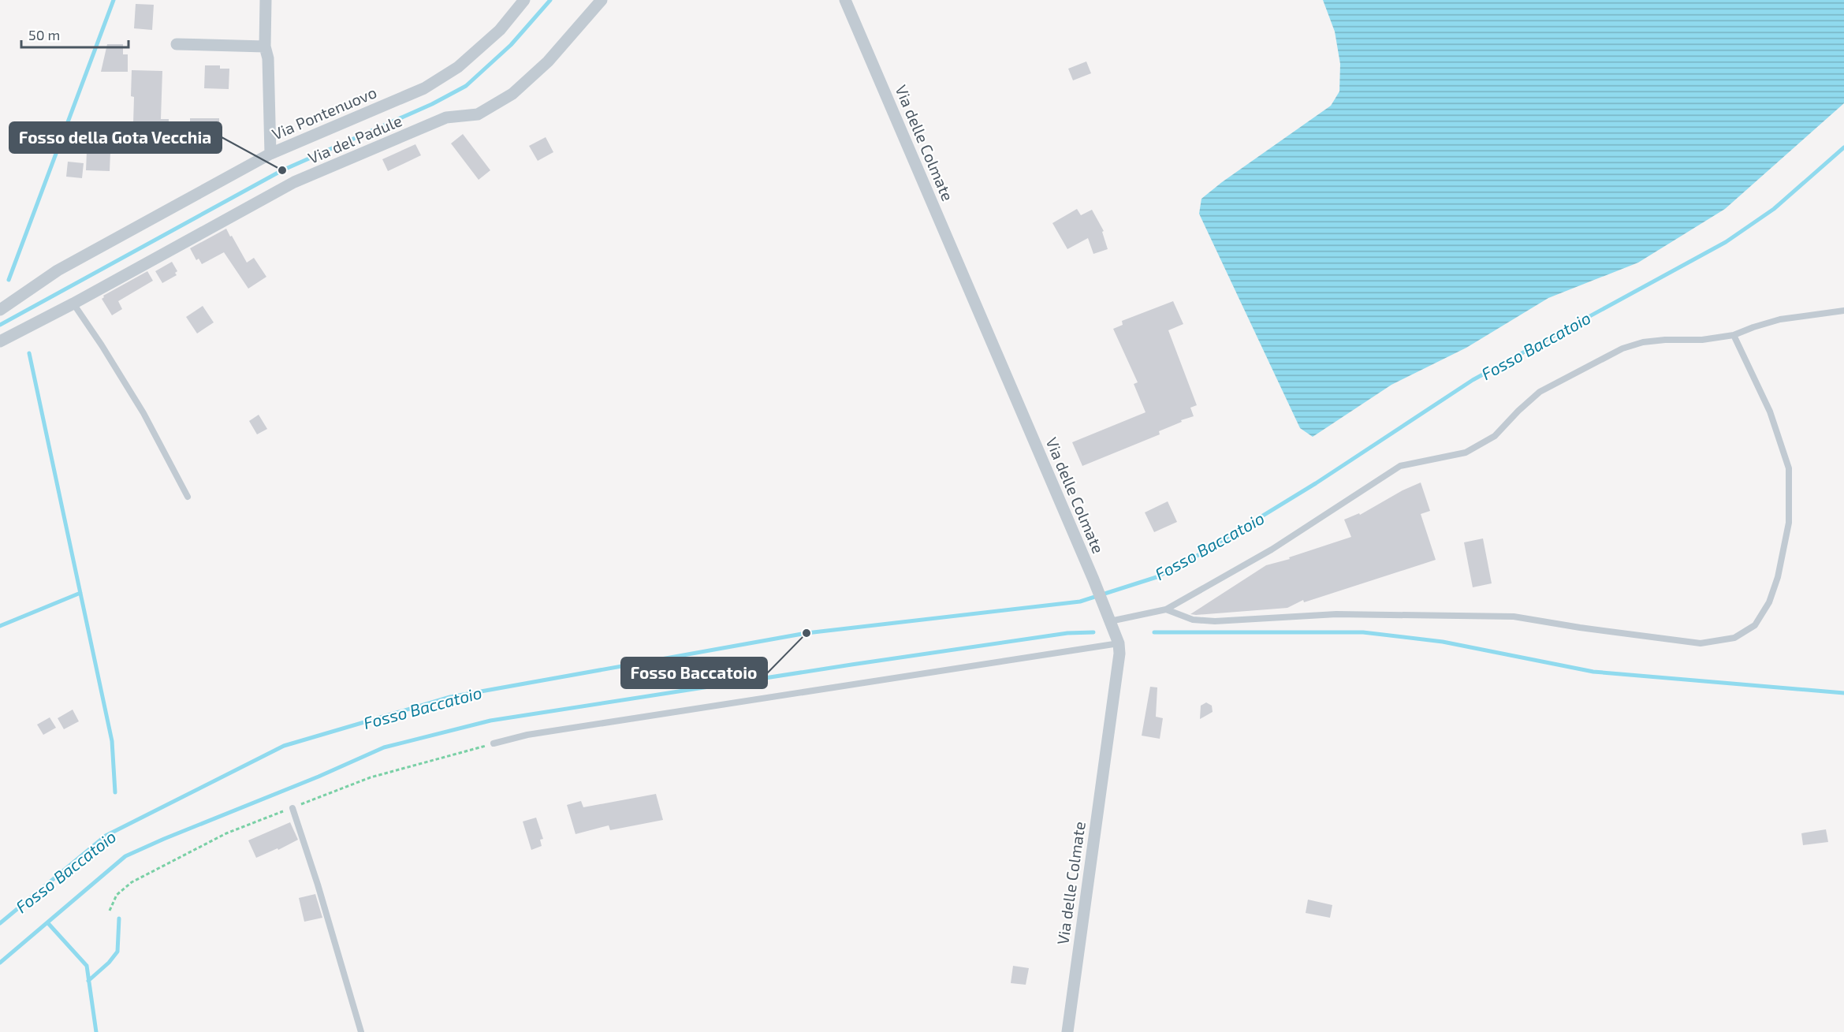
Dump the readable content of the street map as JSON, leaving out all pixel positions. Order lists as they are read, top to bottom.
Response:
{
  "streets": {
    "street": ["Via Pontenuovo", "Via del Padule", "Via delle Colmate"]
  },
  "water": ["Fosso Baccatoio"],
  "places": ["Fosso della Gota Vecchia", "Fosso Baccatoio"],
  "scale_bar": "50 m"
}
